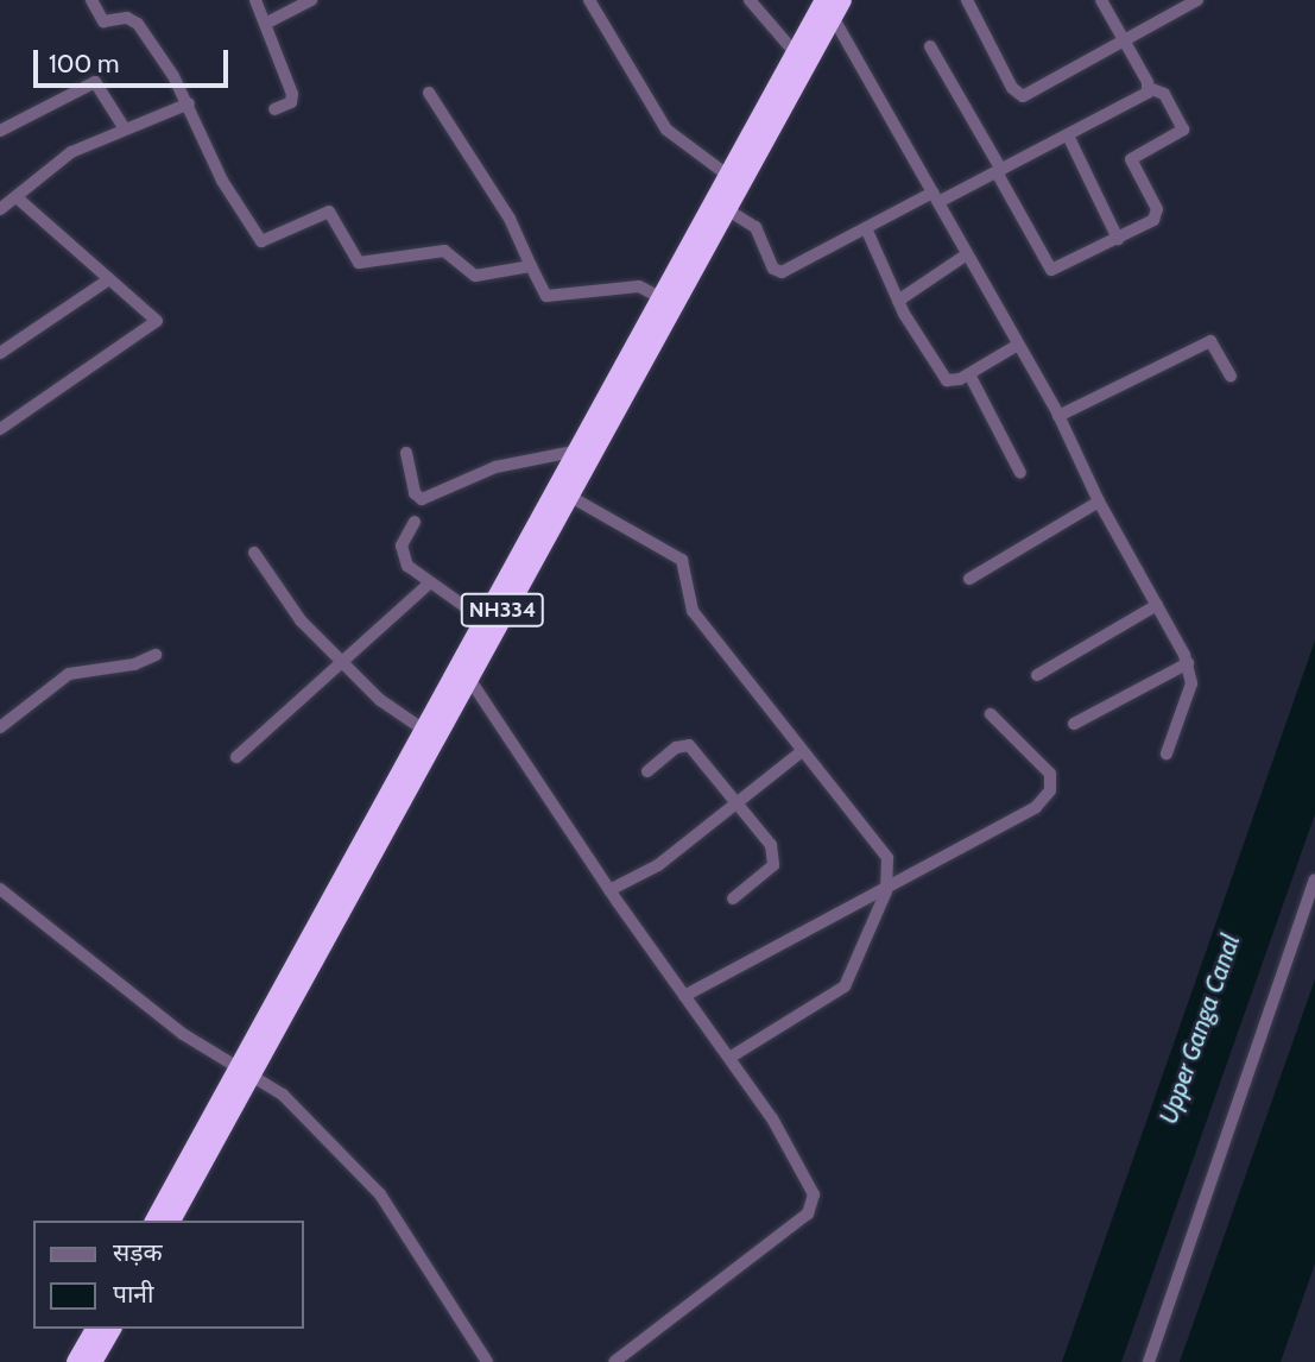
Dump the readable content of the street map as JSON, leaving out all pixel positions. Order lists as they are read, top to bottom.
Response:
{
  "streets": {
    "highway": ["NH334"]
  },
  "water": ["Upper Ganga Canal"],
  "legend": ["सड़क", "पानी"],
  "scale_bar": "100 m"
}
